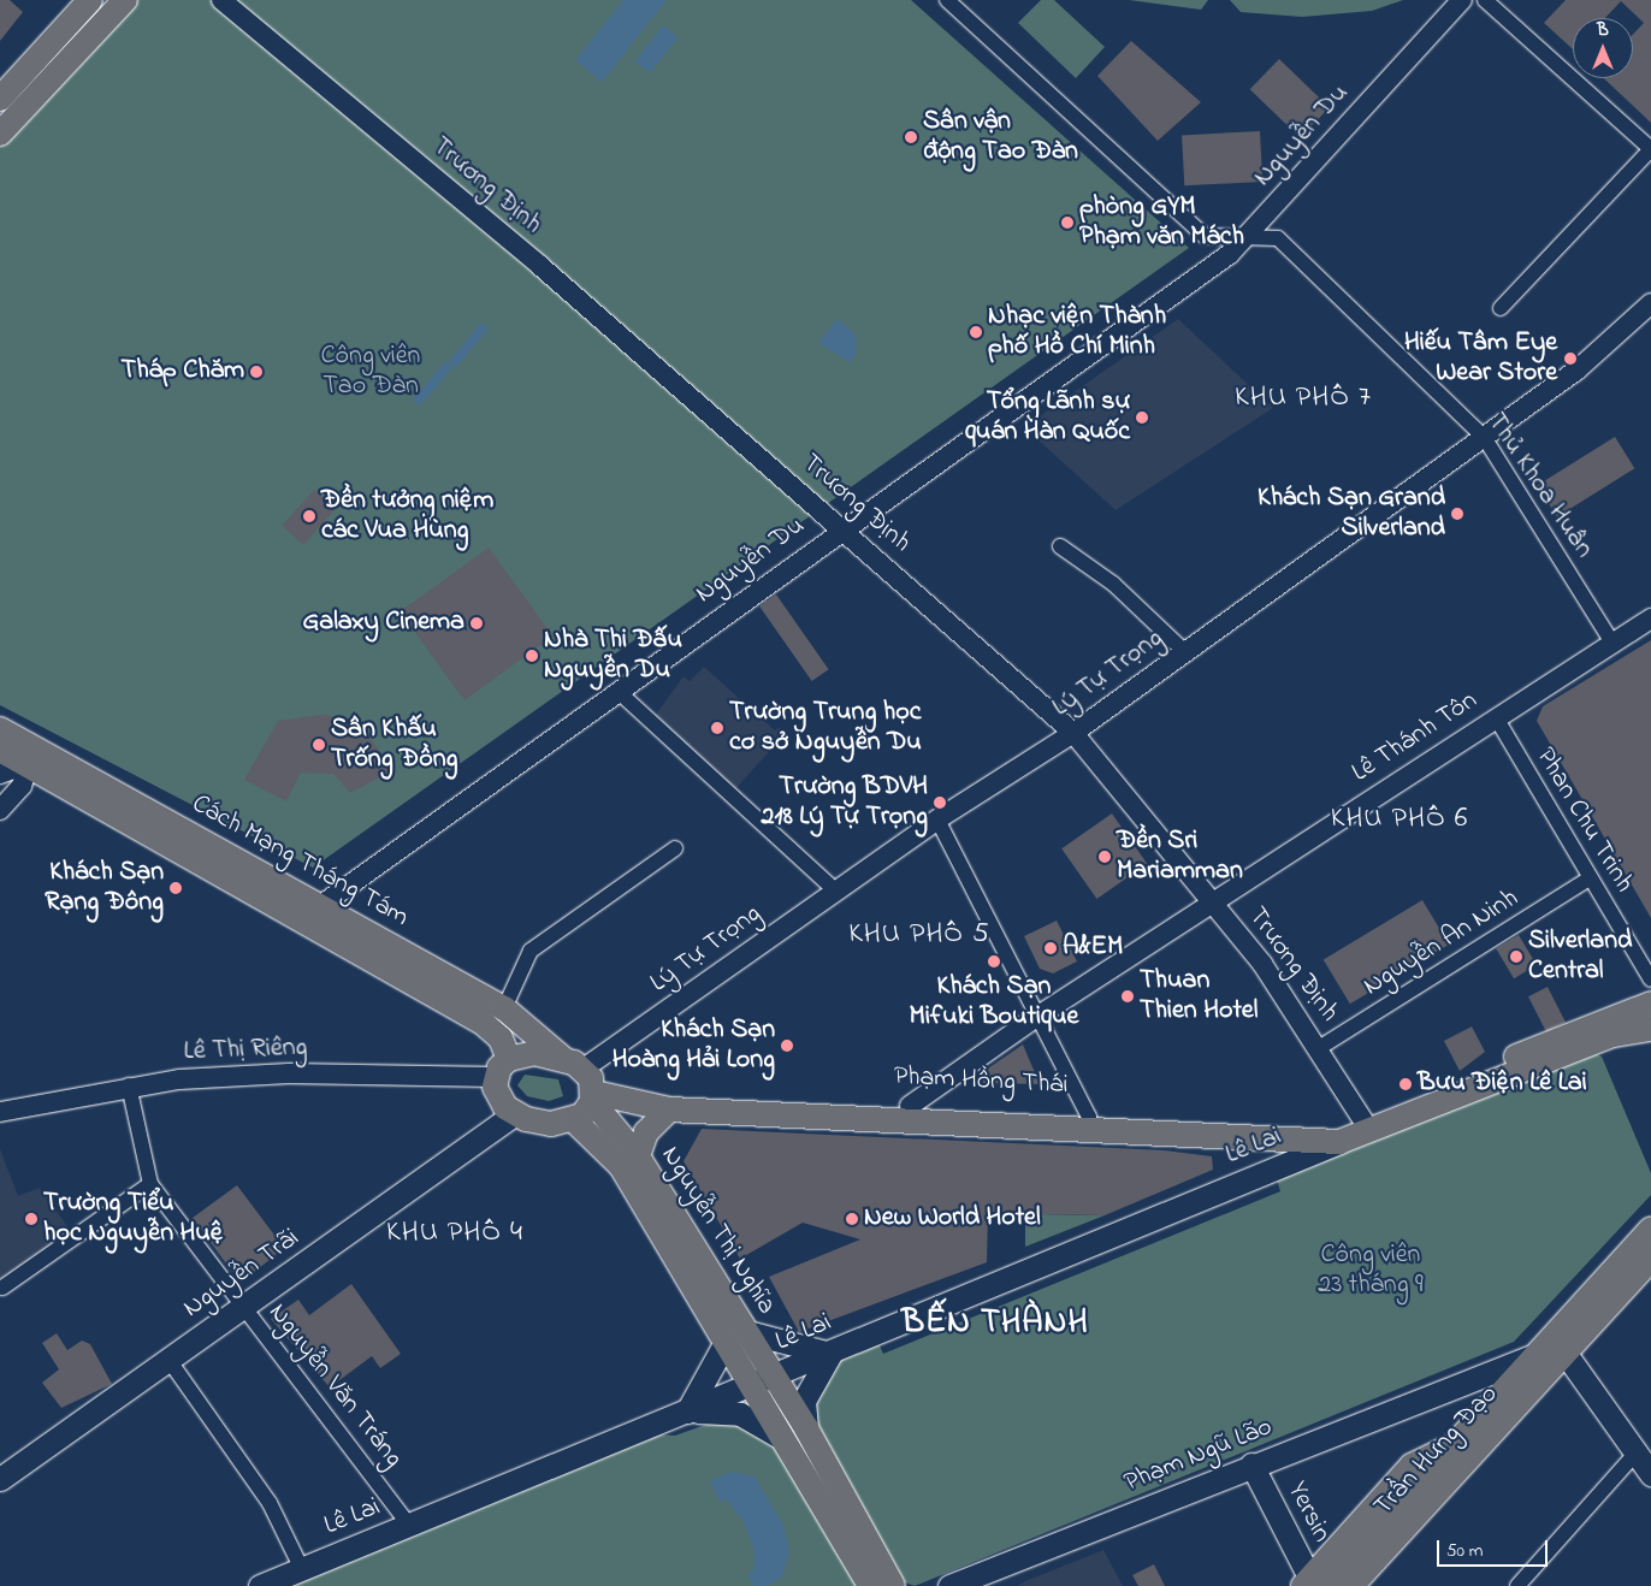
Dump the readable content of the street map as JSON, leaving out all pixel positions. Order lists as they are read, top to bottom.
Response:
{
  "streets": {
    "main road": [
      "Cách Mạng Tháng Tám",
      "Phạm Hồng Thái",
      "Lê Lai",
      "Nguyễn Thị Nghĩa",
      "Nguyễn Trãi",
      "Trần Hưng Đạo",
      "Phạm Ngũ Lão",
      "Yersin"
    ],
    "street": [
      "Nguyễn Du",
      "Trương Định",
      "Thủ Khoa Huân",
      "Lý Tự Trọng",
      "Lê Thánh Tôn",
      "Phan Chu Trinh",
      "Nguyễn An Ninh",
      "Lê Thị Riêng",
      "Nguyễn Văn Tráng"
    ]
  },
  "crossings": [
    ["Nguyễn Du", "Trương Định"],
    ["Nguyễn Du", "Thủ Khoa Huân"],
    ["Nguyễn Du", "Cách Mạng Tháng Tám"],
    ["Trương Định", "Lý Tự Trọng"],
    ["Trương Định", "Lê Thánh Tôn"],
    ["Trương Định", "Nguyễn An Ninh"],
    ["Trương Định", "Phạm Hồng Thái"],
    ["Trương Định", "Lê Lai"],
    ["Thủ Khoa Huân", "Lý Tự Trọng"],
    ["Thủ Khoa Huân", "Lê Thánh Tôn"],
    ["Lý Tự Trọng", "Cách Mạng Tháng Tám"],
    ["Lý Tự Trọng", "Lê Thị Riêng"],
    ["Lý Tự Trọng", "Phạm Hồng Thái"],
    ["Lý Tự Trọng", "Nguyễn Thị Nghĩa"],
    ["Lý Tự Trọng", "Nguyễn Trãi"],
    ["Lê Thánh Tôn", "Phan Chu Trinh"],
    ["Lê Thánh Tôn", "Phạm Hồng Thái"],
    ["Phan Chu Trinh", "Nguyễn An Ninh"],
    ["Cách Mạng Tháng Tám", "Lê Thị Riêng"],
    ["Cách Mạng Tháng Tám", "Phạm Hồng Thái"],
    ["Cách Mạng Tháng Tám", "Nguyễn Thị Nghĩa"],
    ["Cách Mạng Tháng Tám", "Nguyễn Trãi"],
    ["Lê Thị Riêng", "Phạm Hồng Thái"],
    ["Lê Thị Riêng", "Nguyễn Thị Nghĩa"],
    ["Lê Thị Riêng", "Nguyễn Trãi"],
    ["Lê Thị Riêng", "Nguyễn Văn Tráng"],
    ["Phạm Hồng Thái", "Lê Lai"],
    ["Phạm Hồng Thái", "Nguyễn Thị Nghĩa"],
    ["Phạm Hồng Thái", "Nguyễn Trãi"],
    ["Lê Lai", "Nguyễn Thị Nghĩa"],
    ["Lê Lai", "Nguyễn Văn Tráng"],
    ["Nguyễn Thị Nghĩa", "Nguyễn Trãi"],
    ["Nguyễn Trãi", "Nguyễn Văn Tráng"],
    ["Trần Hưng Đạo", "Phạm Ngũ Lão"],
    ["Trần Hưng Đạo", "Yersin"],
    ["Phạm Ngũ Lão", "Yersin"]
  ],
  "districts": [
    "KHU PHỐ 7",
    "KHU PHỐ 6",
    "KHU PHỐ 5",
    "KHU PHỐ 4",
    "BẾN THÀNH"
  ],
  "parks": ["Công viên Tao Đàn", "Công viên 23 tháng 9"],
  "places": [
    "Sân vận động Tao Đàn",
    "phòng GYM Phạm văn Mách",
    "Nhạc viện Thành phố Hồ Chí Minh",
    "Hiếu Tâm Eye Wear Store",
    "Tháp Chăm",
    "Tổng Lãnh sự quán Hàn Quốc",
    "Khách Sạn Grand Silverland",
    "Đền tưởng niệm các Vua Hùng",
    "Galaxy Cinema",
    "Nhà Thi Đấu Nguyễn Du",
    "Trường Trung học cơ sở Nguyễn Du",
    "Sân Khấu Trống Đồng",
    "Trường BDVH 218 Lý Tự Trọng",
    "Đền Sri Mariamman",
    "Khách Sạn Rạng Đông",
    "A&EM",
    "Silverland Central",
    "Khách Sạn Mifuki Boutique",
    "Thuan Thien Hotel",
    "Khách Sạn Hoàng Hải Long",
    "Bưu Điện Lê Lai",
    "Trường Tiểu học Nguyễn Huệ",
    "New World Hotel"
  ],
  "scale_bar": "50 m",
  "north": "top"
}
